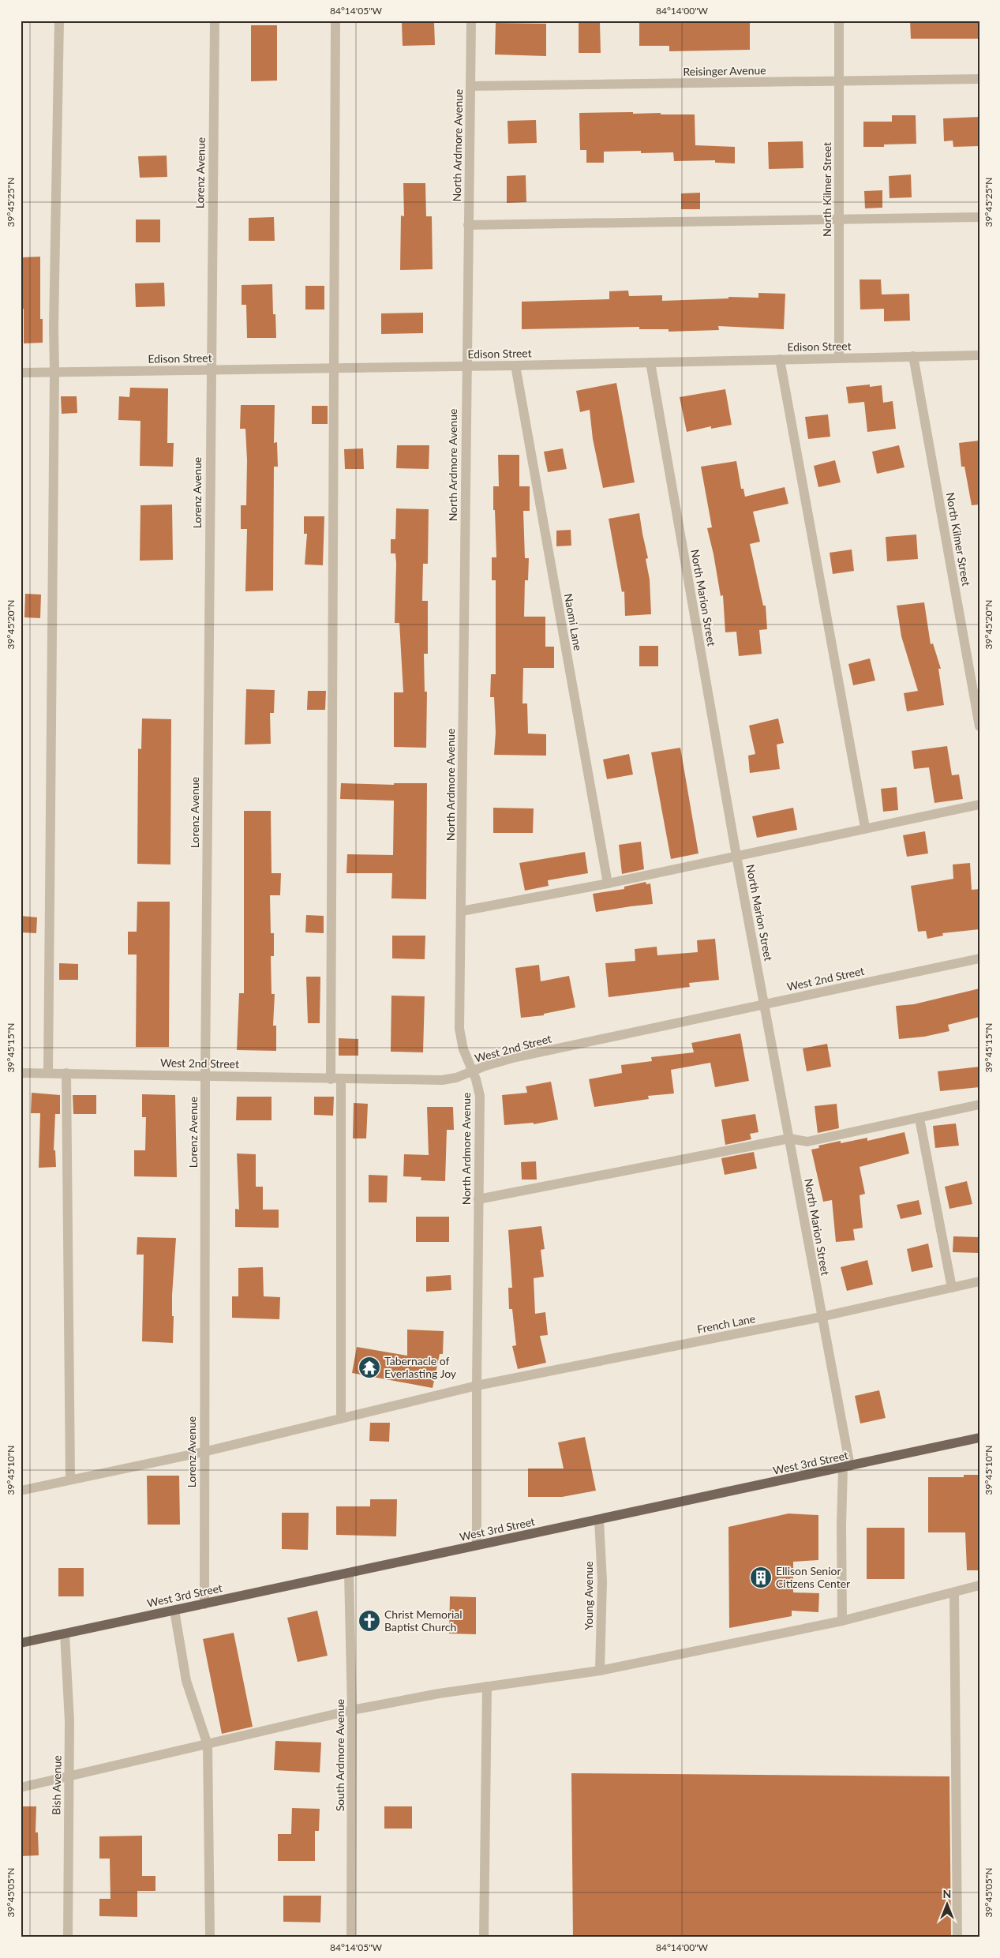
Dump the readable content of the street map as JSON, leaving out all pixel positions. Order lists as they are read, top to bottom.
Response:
{
  "streets": {
    "main road": ["West 3rd Street"],
    "street": [
      "Reisinger Avenue",
      "North Ardmore Avenue",
      "Lorenz Avenue",
      "North Kilmer Street",
      "Edison Street",
      "North Marion Street",
      "Naomi Lane",
      "West 2nd Street",
      "French Lane",
      "Young Avenue",
      "South Ardmore Avenue",
      "Bish Avenue"
    ]
  },
  "crossings": [
    ["Reisinger Avenue", "North Ardmore Avenue"],
    ["Reisinger Avenue", "North Kilmer Street"],
    ["North Ardmore Avenue", "Edison Street"],
    ["North Ardmore Avenue", "West 2nd Street"],
    ["North Ardmore Avenue", "French Lane"],
    ["North Ardmore Avenue", "West 3rd Street"],
    ["Lorenz Avenue", "Edison Street"],
    ["Lorenz Avenue", "West 2nd Street"],
    ["Lorenz Avenue", "French Lane"],
    ["Lorenz Avenue", "West 3rd Street"],
    ["North Kilmer Street", "Edison Street"],
    ["Edison Street", "North Marion Street"],
    ["Edison Street", "Naomi Lane"],
    ["North Marion Street", "West 2nd Street"],
    ["North Marion Street", "French Lane"],
    ["North Marion Street", "West 3rd Street"],
    ["West 3rd Street", "Young Avenue"],
    ["West 3rd Street", "South Ardmore Avenue"],
    ["West 3rd Street", "Bish Avenue"]
  ],
  "places": {
    "temple": ["Tabernacle of Everlasting Joy"],
    "building": ["Ellison Senior Citizens Center"],
    "church": ["Christ Memorial Baptist Church"]
  },
  "north": "top",
  "coordinates": [
    "84°14'05\"W",
    "84°14'00\"W",
    "39°45'25\"N",
    "39°45'20\"N",
    "39°45'15\"N",
    "39°45'10\"N",
    "39°45'05\"N"
  ]
}
